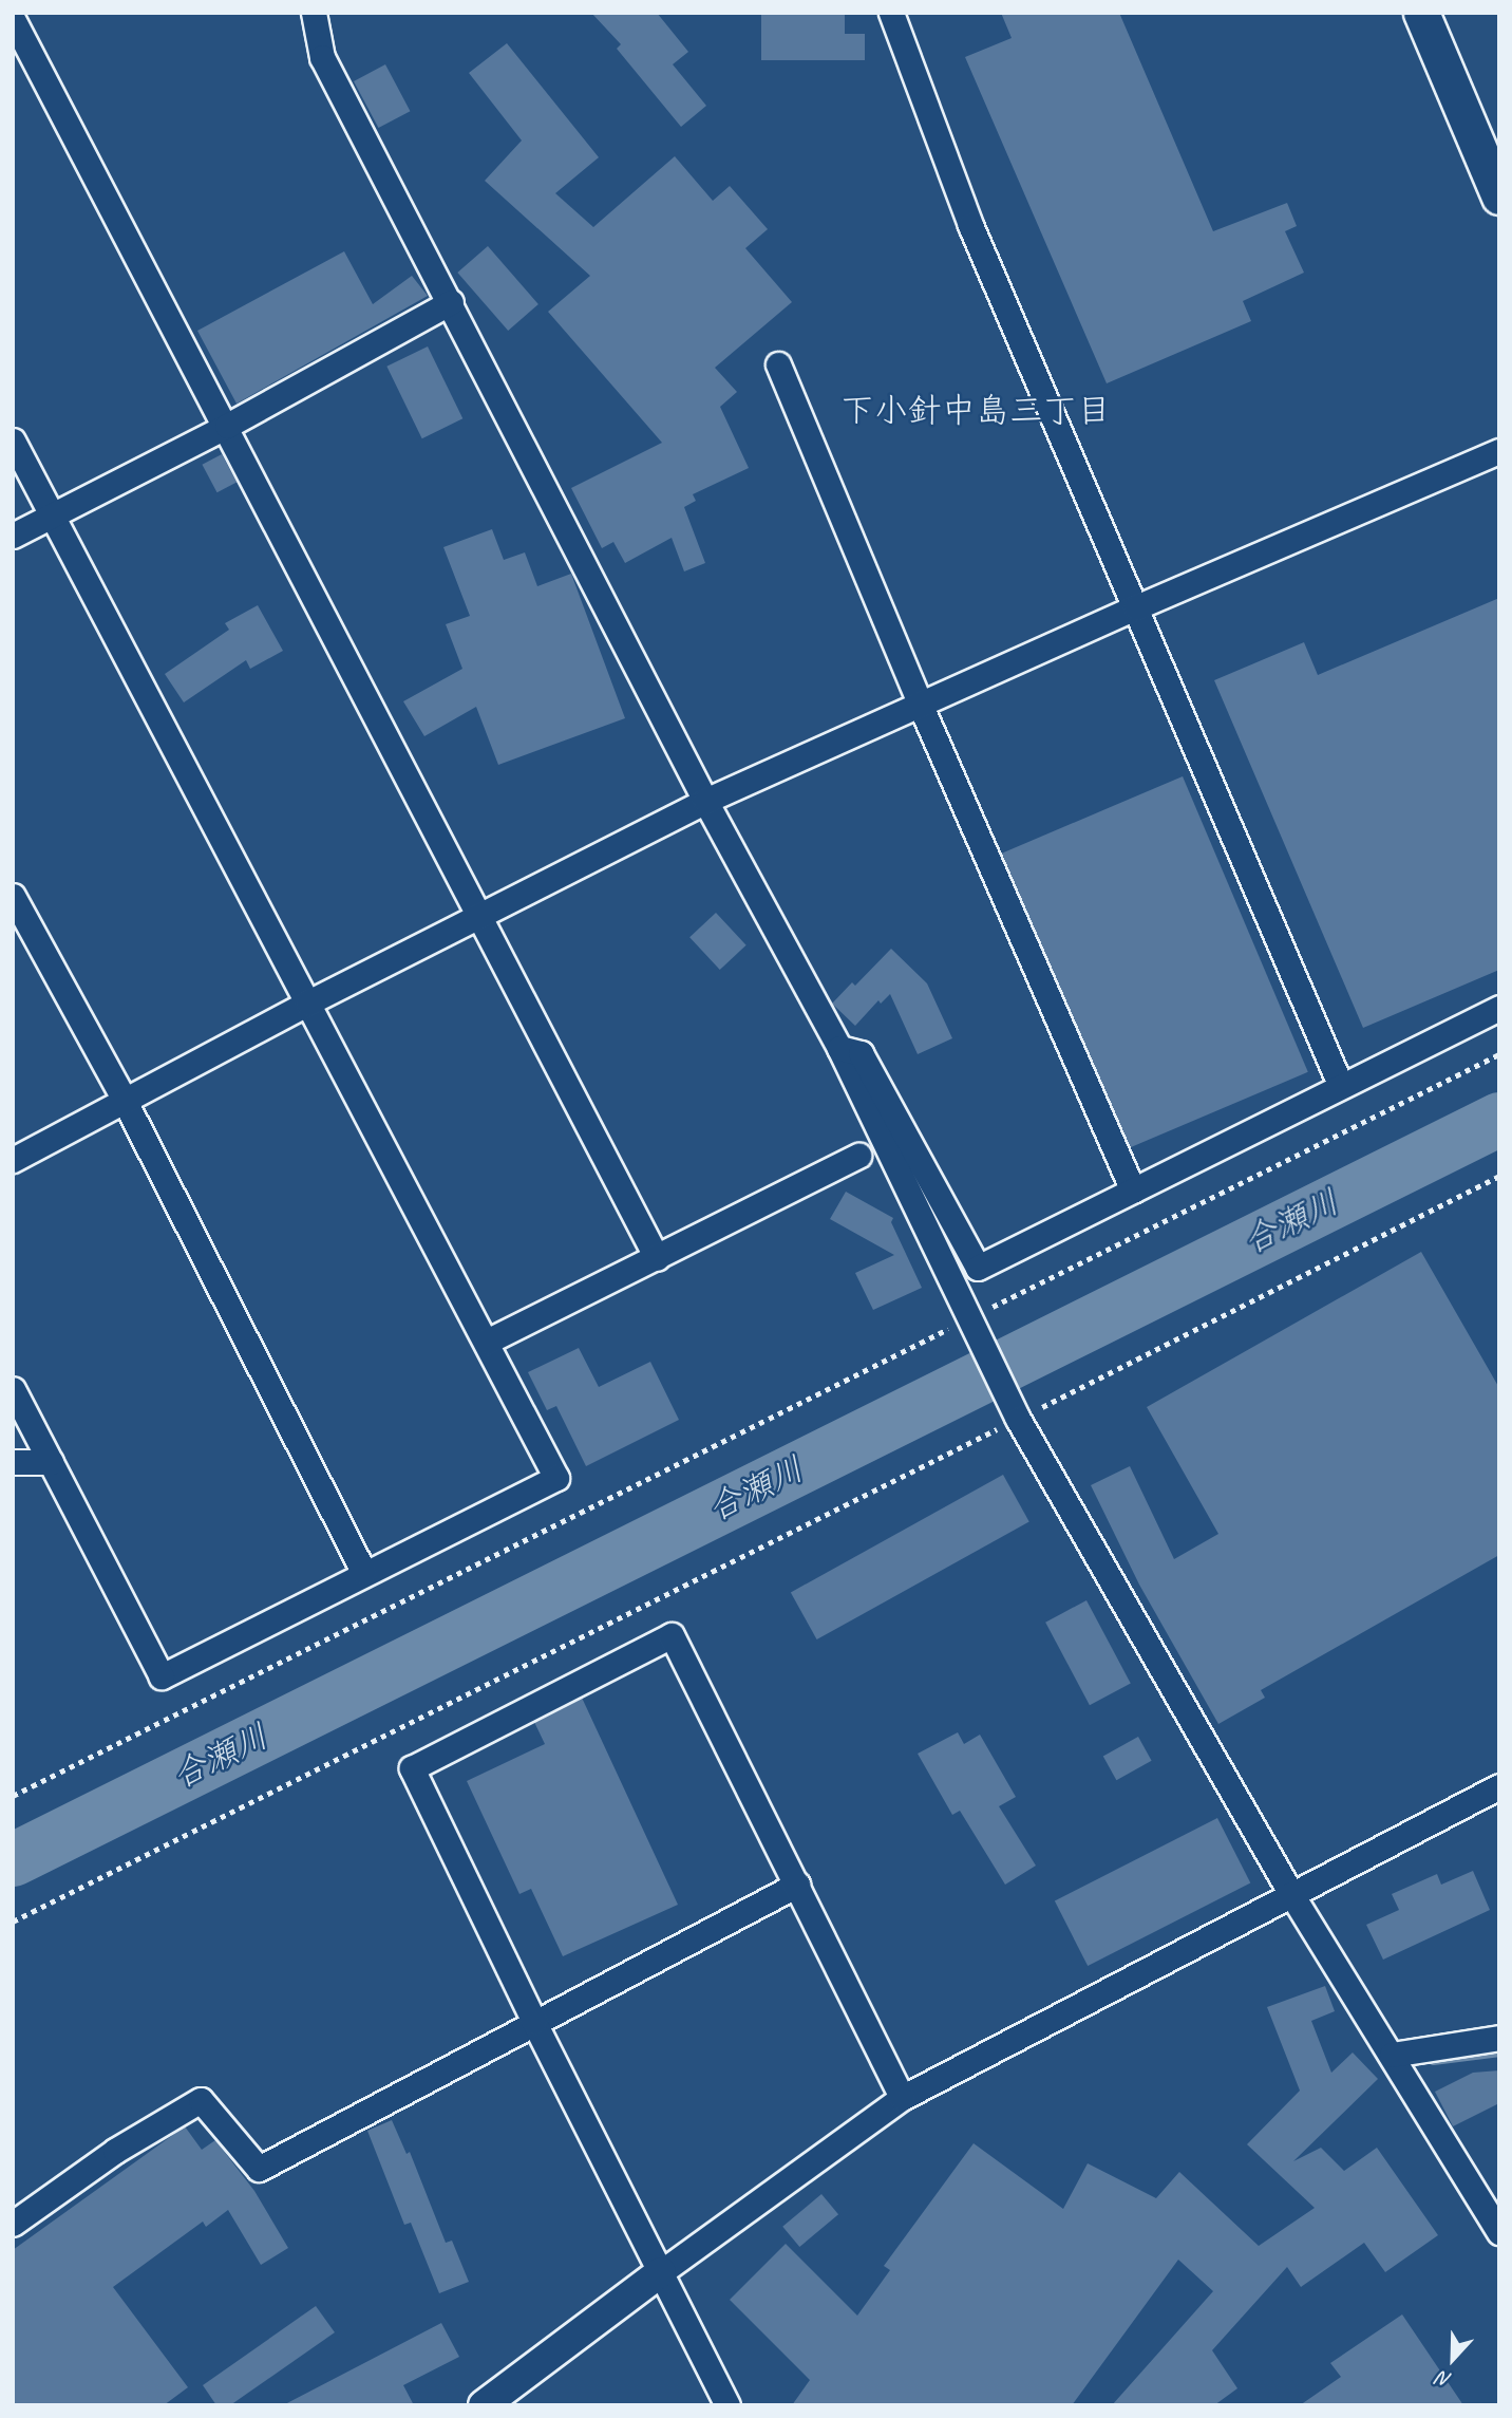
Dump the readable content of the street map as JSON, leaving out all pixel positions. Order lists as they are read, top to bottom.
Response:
{
  "districts": ["下小針中島三丁目"],
  "water": ["合瀬川"],
  "north": "bottom"
}
